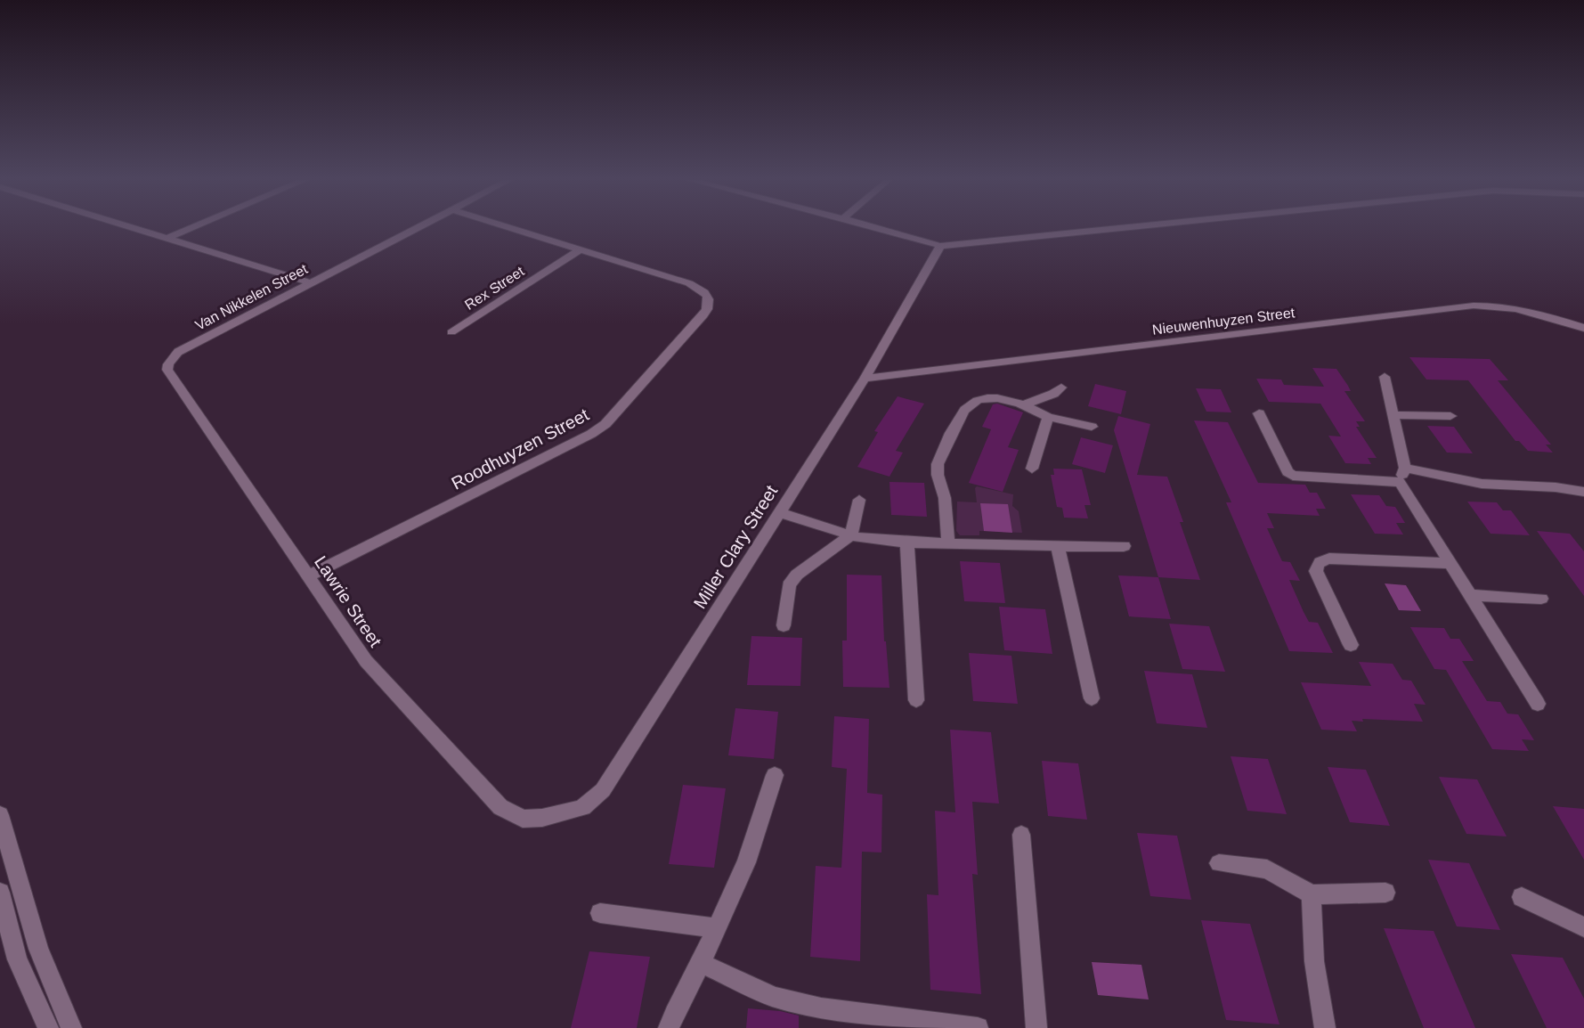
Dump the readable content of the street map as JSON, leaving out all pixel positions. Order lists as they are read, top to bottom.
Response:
{
  "streets": {
    "street": [
      "Rex Street",
      "Van Nikkelen Street",
      "Nieuwenhuyzen Street",
      "Roodhuyzen Street",
      "Miller Clary Street",
      "Lawrie Street"
    ]
  },
  "crossings": [
    ["Rex Street", "Roodhuyzen Street"],
    ["Van Nikkelen Street", "Lawrie Street"],
    ["Nieuwenhuyzen Street", "Miller Clary Street"],
    ["Roodhuyzen Street", "Lawrie Street"],
    ["Miller Clary Street", "Lawrie Street"]
  ]
}
